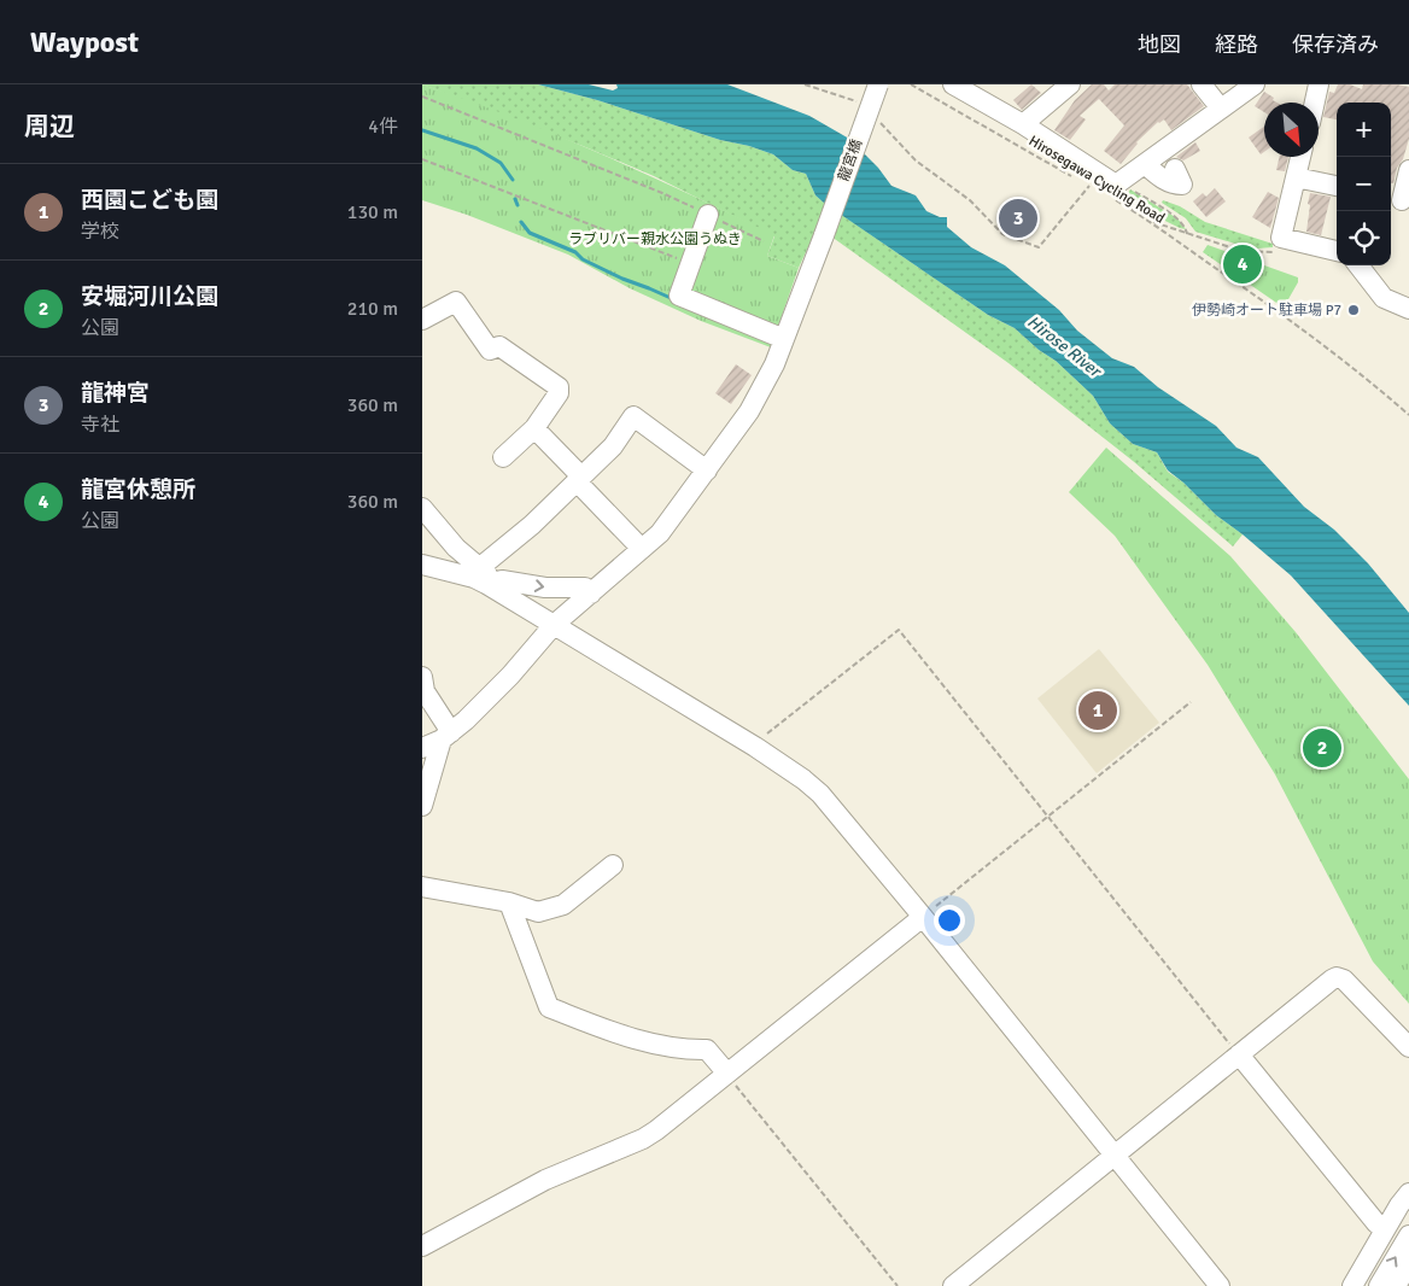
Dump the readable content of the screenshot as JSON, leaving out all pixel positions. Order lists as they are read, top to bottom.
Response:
{
  "streets": {
    "street": ["龍宮橋"],
    "path": ["Hirosegawa Cycling Road"]
  },
  "water": ["Hirose River"],
  "parks": ["ラブリバー親水公園うぬき"],
  "places": ["伊勢崎オート駐車場 P7"],
  "north": "bottom right",
  "page": {
    "header": "Waypost",
    "nav": ["地図", "経路", "保存済み"],
    "heading": ["周辺", "4件"],
    "map_buttons": ["+", "−"],
    "list": [
      {
        "mark": "1",
        "name": "西園こども園",
        "note": "学校",
        "value": "130 m"
      },
      {
        "mark": "2",
        "name": "安堀河川公園",
        "note": "公園",
        "value": "210 m"
      },
      {
        "mark": "3",
        "name": "龍神宮",
        "note": "寺社",
        "value": "360 m"
      },
      {
        "mark": "4",
        "name": "龍宮休憩所",
        "note": "公園",
        "value": "360 m"
      }
    ],
    "pins": [
      "3",
      "4",
      "1",
      "2"
    ]
  }
}
